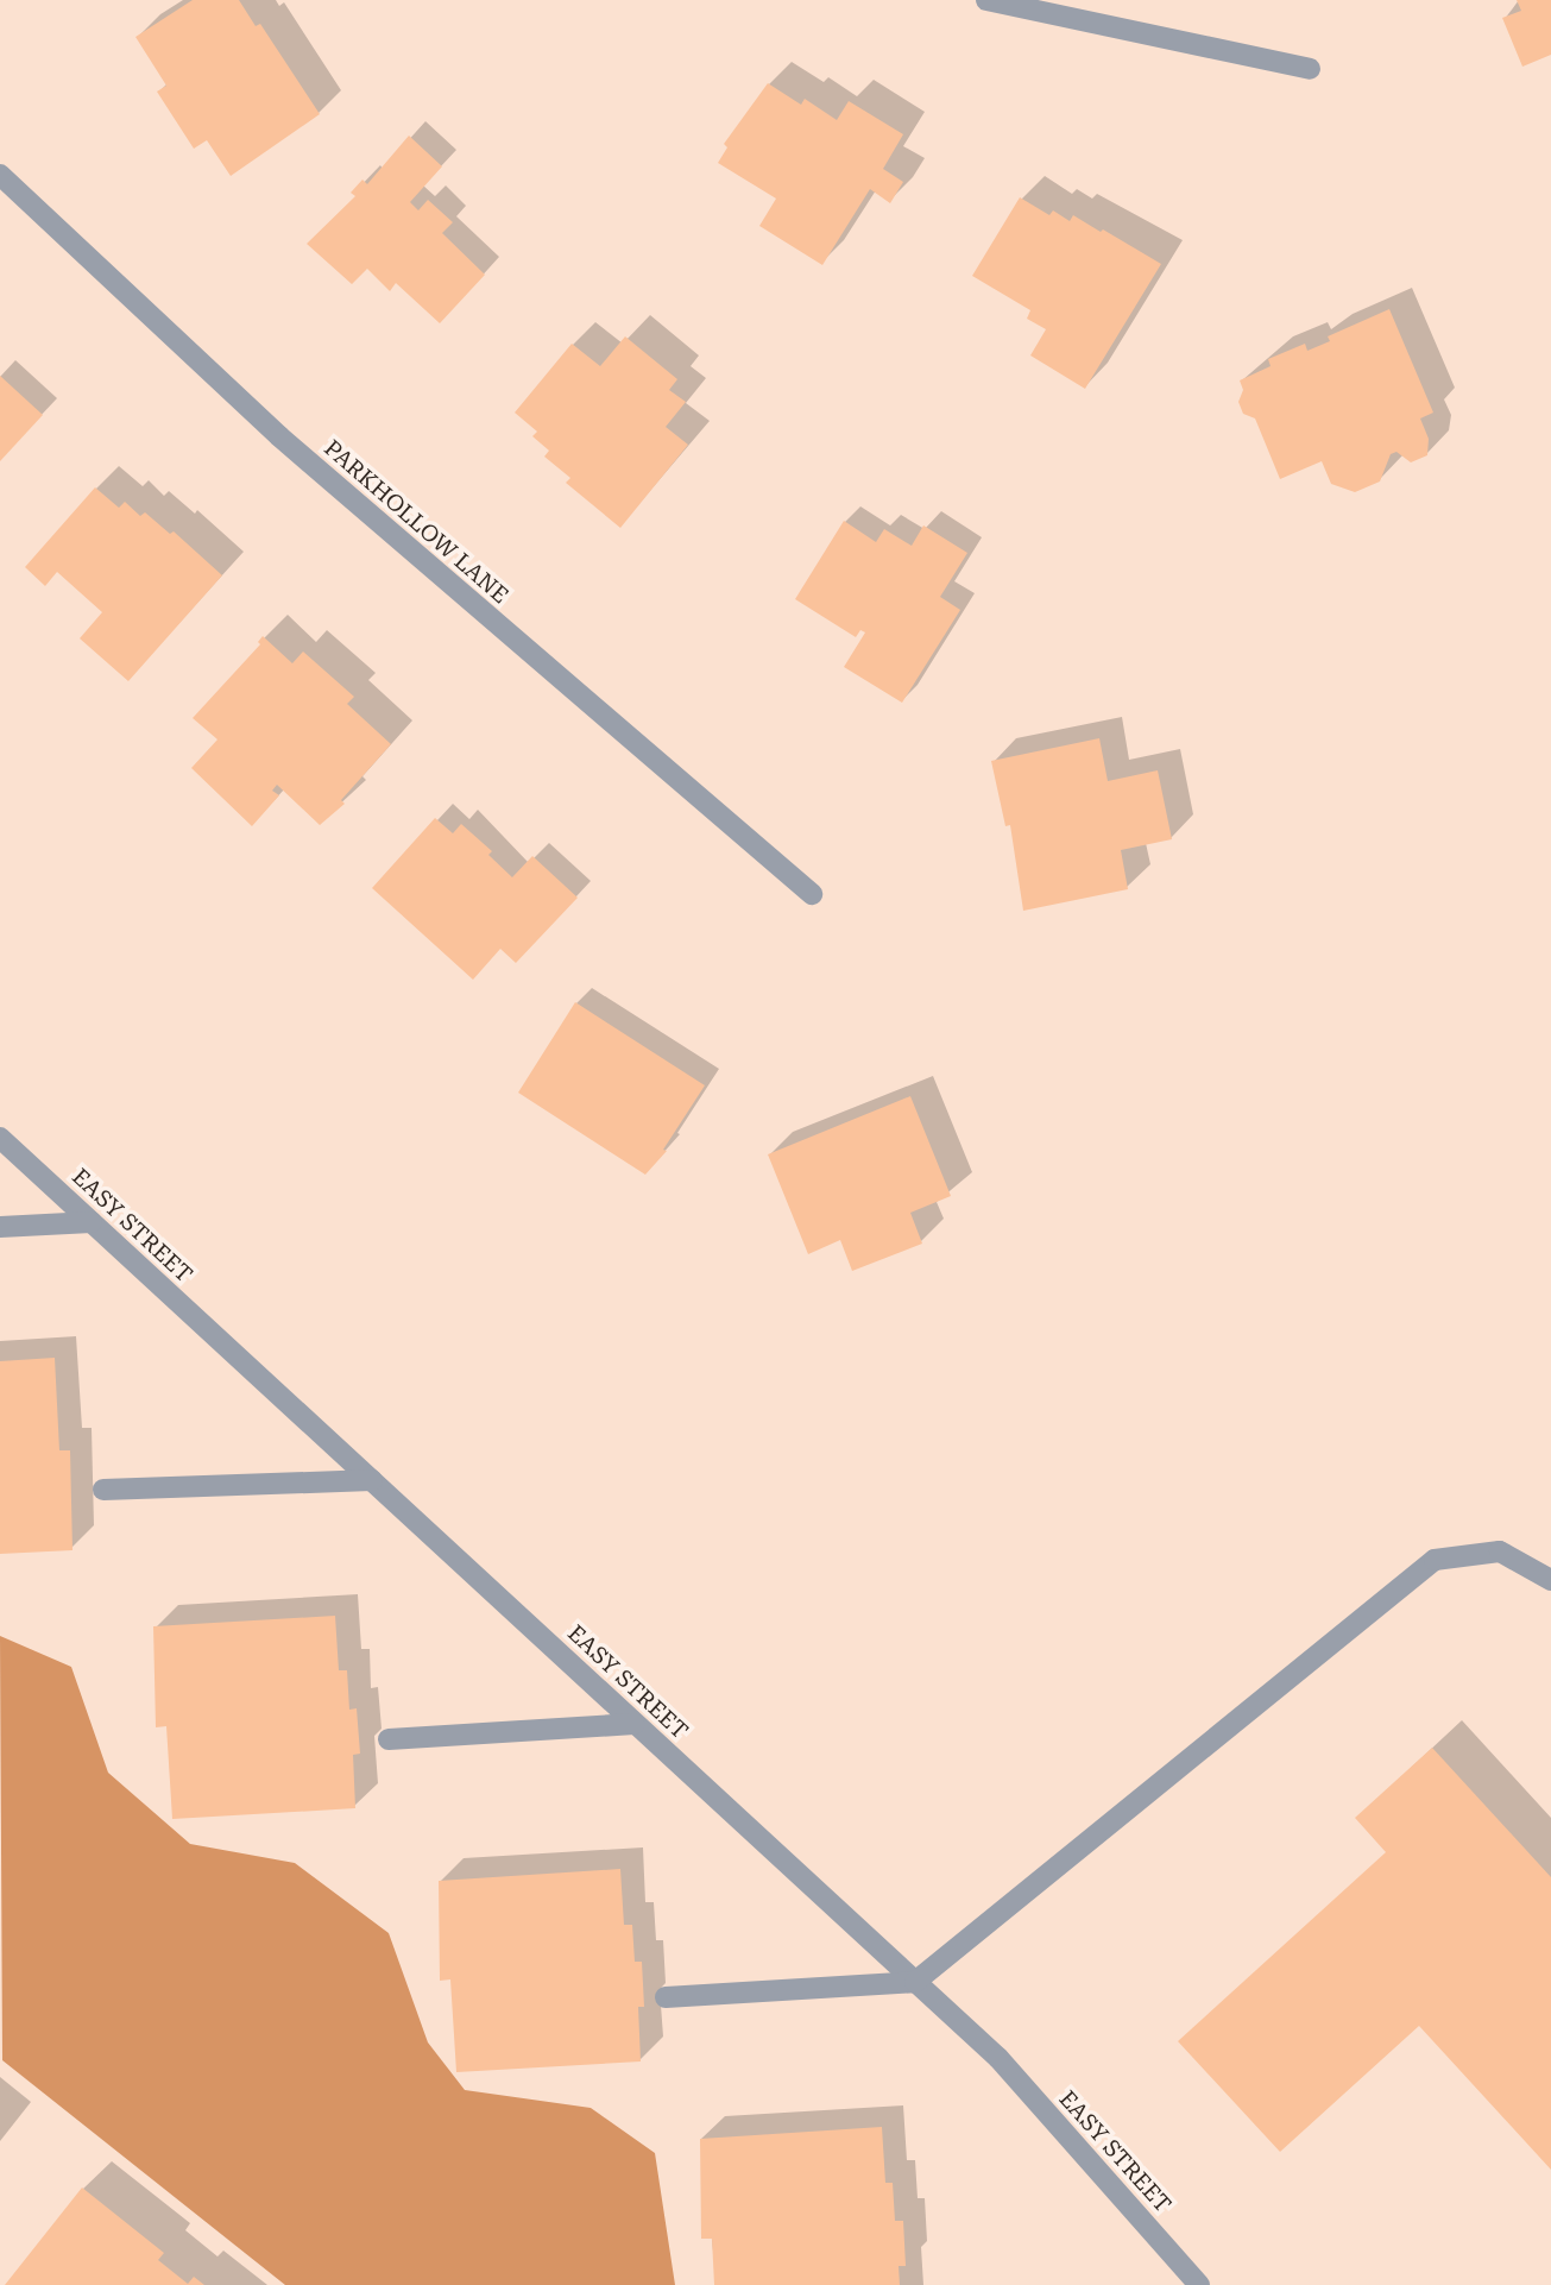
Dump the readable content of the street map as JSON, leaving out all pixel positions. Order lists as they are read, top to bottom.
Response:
{
  "streets": {
    "street": ["PARKHOLLOW LANE", "EASY STREET"]
  }
}
